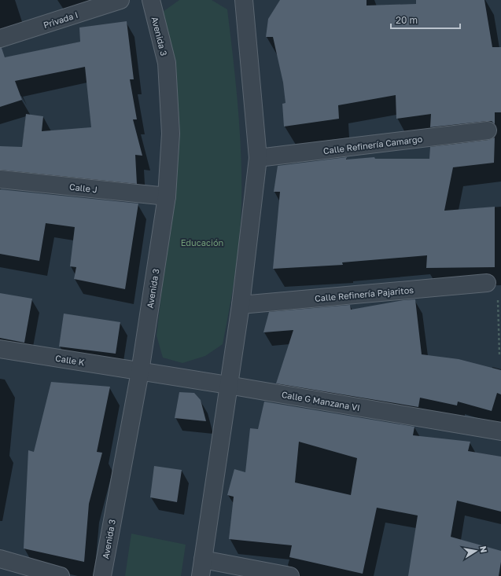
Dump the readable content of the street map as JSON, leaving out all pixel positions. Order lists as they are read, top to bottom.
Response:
{
  "streets": {
    "street": [
      "Privada I",
      "Avenida 3",
      "Calle Refinería Camargo",
      "Calle J",
      "Calle Refinería Pajaritos",
      "Calle K",
      "Calle G Manzana VI"
    ]
  },
  "crossings": [
    ["Avenida 3", "Calle J"],
    ["Avenida 3", "Calle K"],
    ["Avenida 3", "Calle G Manzana VI"],
    ["Calle K", "Calle G Manzana VI"]
  ],
  "parks": ["Educación"],
  "scale_bar": "20 m",
  "north": "right"
}
